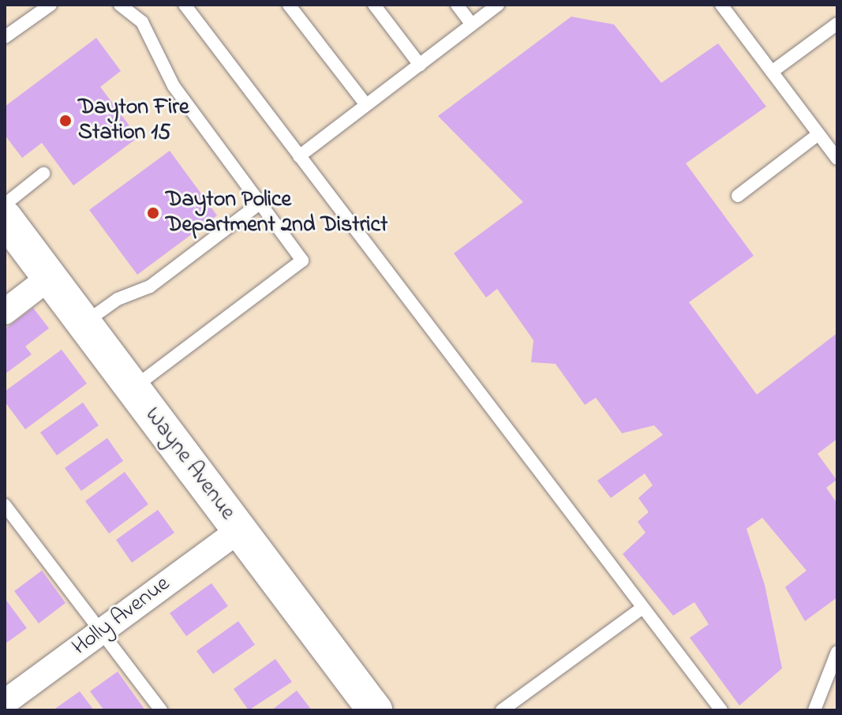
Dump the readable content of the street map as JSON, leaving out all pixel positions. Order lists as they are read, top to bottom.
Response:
{
  "streets": {
    "main road": ["Wayne Avenue"],
    "street": ["Holly Avenue"]
  },
  "crossings": [
    ["Wayne Avenue", "Holly Avenue"]
  ],
  "places": ["Dayton Fire Station 15", "Dayton Police Department 2nd District"]
}
